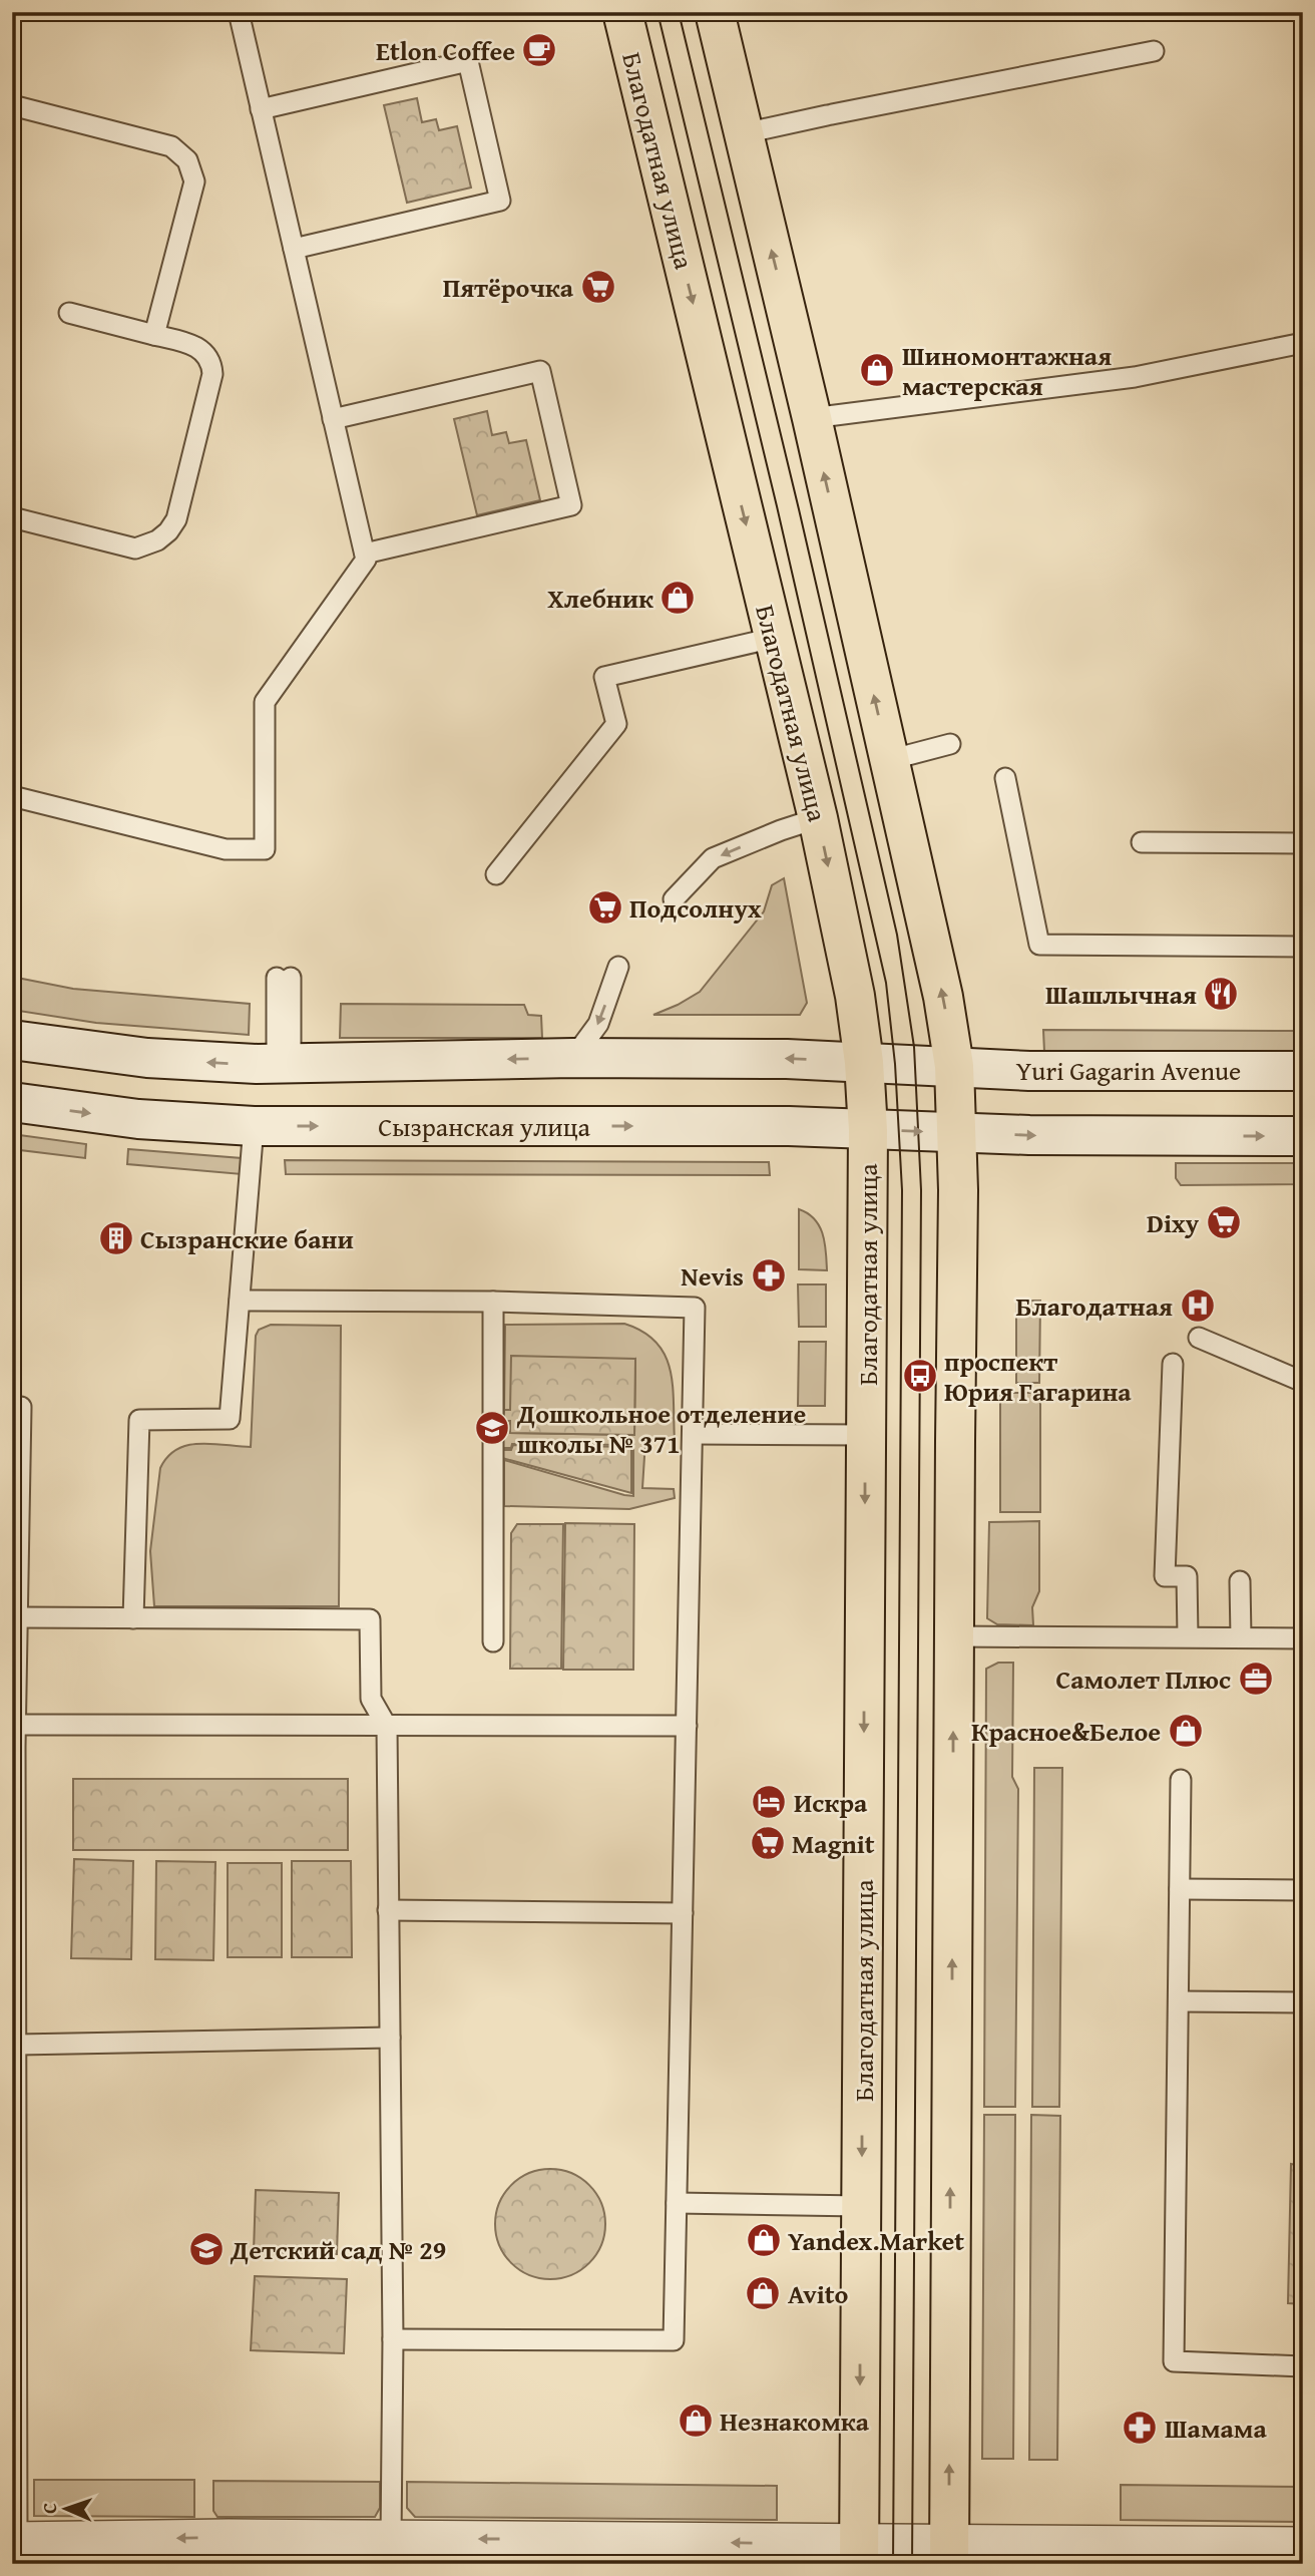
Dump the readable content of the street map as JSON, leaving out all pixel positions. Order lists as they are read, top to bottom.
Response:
{
  "streets": {
    "main road": ["Благодатная улица"],
    "street": ["Yuri Gagarin Avenue", "Сызранская улица"]
  },
  "crossings": [
    ["Благодатная улица", "Сызранская улица"]
  ],
  "places": {
    "cafe": ["Etlon Coffee"],
    "supermarket": [
      "Пятёрочка",
      "Подсолнух",
      "Dixy",
      "Magnit"
    ],
    "shop": [
      "Шиномонтажная мастерская",
      "Хлебник",
      "Красное&Белое",
      "Yandex.Market",
      "Avito",
      "Незнакомка"
    ],
    "restaurant": ["Шашлычная"],
    "building": ["Сызранские бани"],
    "pharmacy": ["Nevis", "Шамама"],
    "hospital": ["Благодатная"],
    "bus stop": ["проспект Юрия Гагарина"],
    "school or university": ["Дошкольное отделение школы № 371", "Детский сад № 29"],
    "office": ["Самолет Плюс"],
    "hotel": ["Искра"]
  },
  "north": "left"
}
